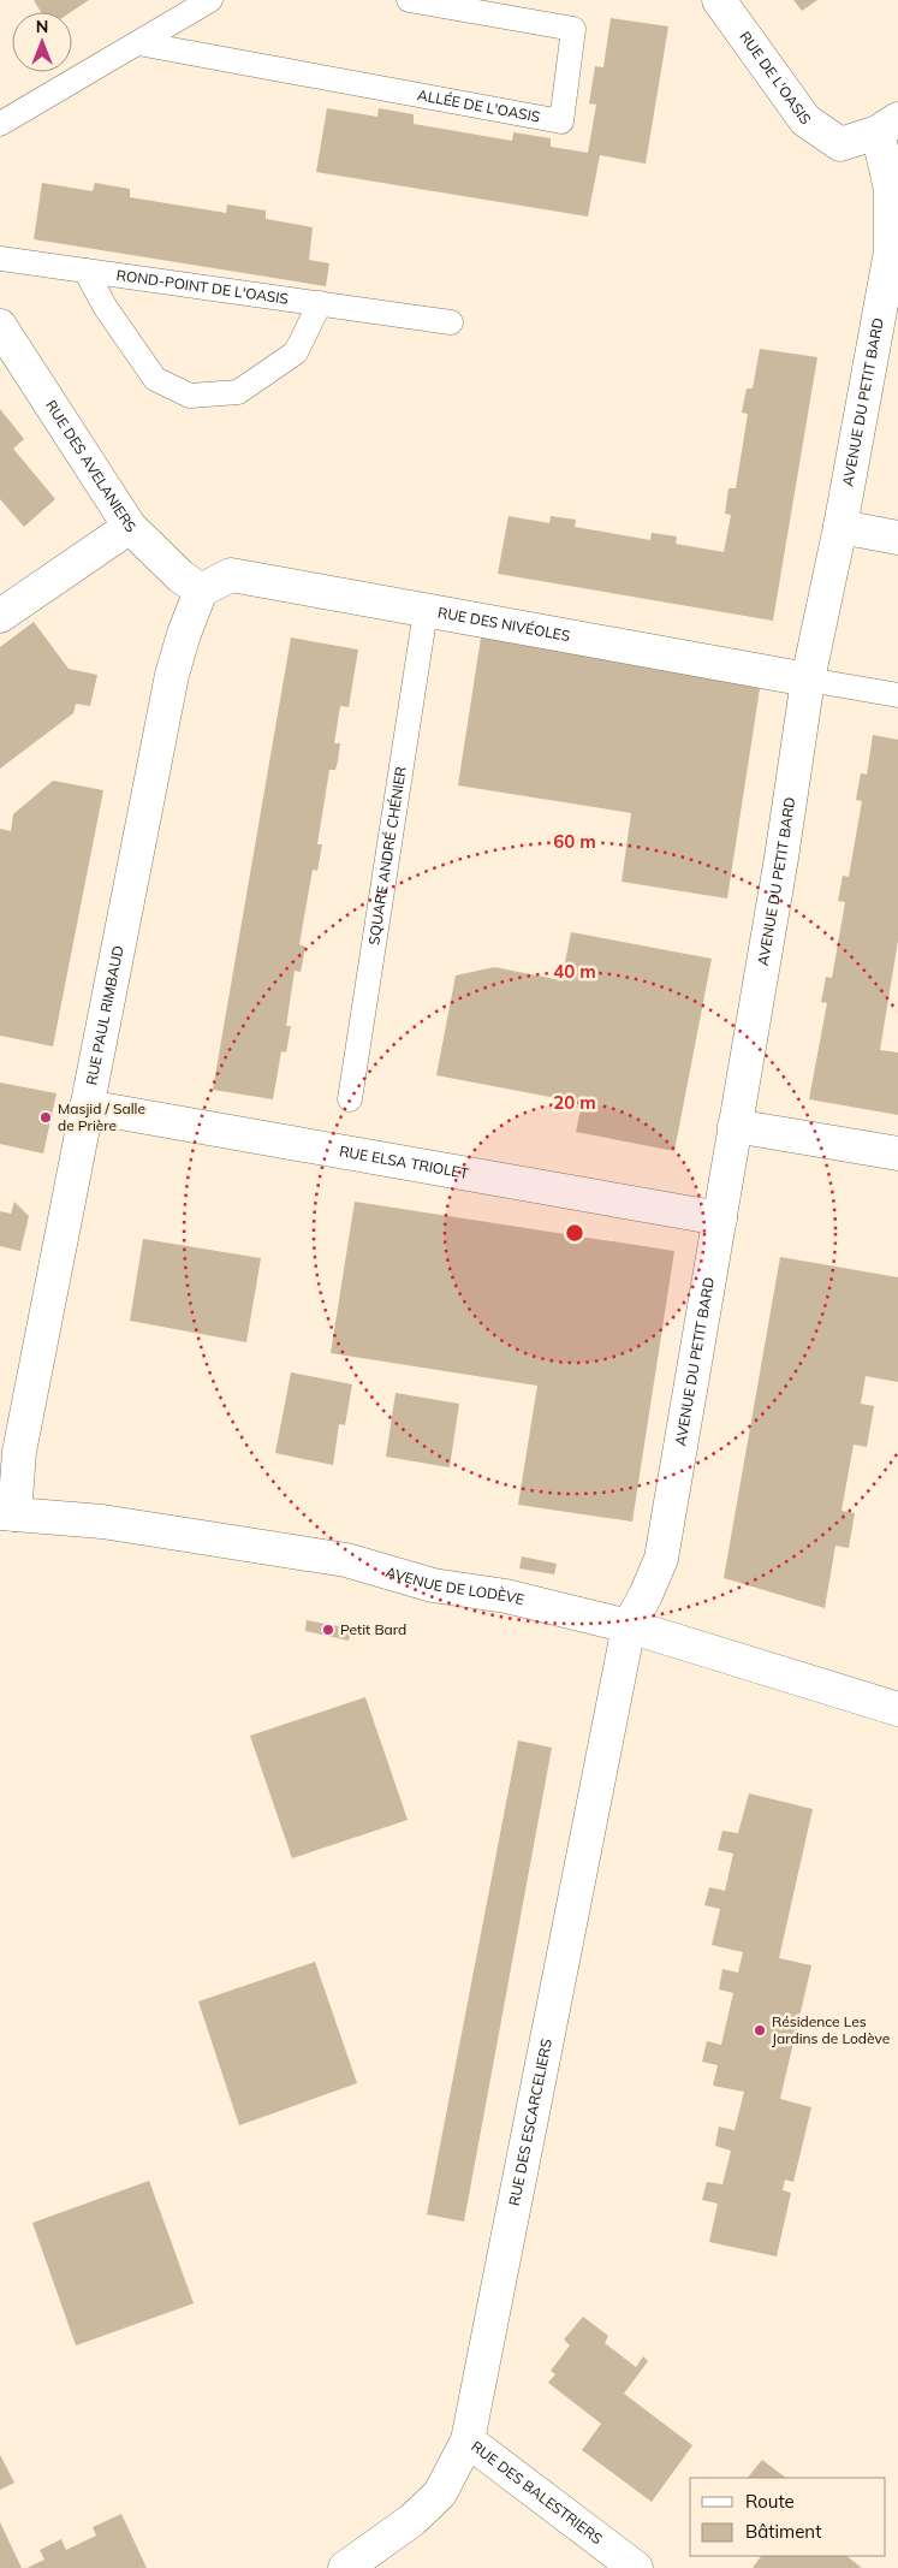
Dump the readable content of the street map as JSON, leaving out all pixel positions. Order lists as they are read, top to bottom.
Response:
{
  "streets": {
    "street": [
      "RUE DE L'OASIS",
      "AVENUE DU PETIT BARD",
      "RUE DES AVELANIERS",
      "RUE DES NIVÉOLES",
      "RUE PAUL RIMBAUD",
      "RUE ELSA TRIOLET",
      "AVENUE DE LODÈVE",
      "RUE DES ESCARCELIERS",
      "RUE DES BALESTRIERS"
    ],
    "lane": ["ALLÉE DE L'OASIS", "ROND-POINT DE L'OASIS", "SQUARE ANDRÉ CHÉNIER"]
  },
  "crossings": [
    ["RUE DE L'OASIS", "AVENUE DU PETIT BARD"],
    ["AVENUE DU PETIT BARD", "RUE DES NIVÉOLES"],
    ["AVENUE DU PETIT BARD", "RUE ELSA TRIOLET"],
    ["AVENUE DU PETIT BARD", "AVENUE DE LODÈVE"],
    ["AVENUE DU PETIT BARD", "RUE DES ESCARCELIERS"],
    ["RUE DES AVELANIERS", "RUE DES NIVÉOLES"],
    ["RUE DES AVELANIERS", "RUE PAUL RIMBAUD"],
    ["RUE DES NIVÉOLES", "SQUARE ANDRÉ CHÉNIER"],
    ["RUE DES NIVÉOLES", "RUE PAUL RIMBAUD"],
    ["RUE PAUL RIMBAUD", "RUE ELSA TRIOLET"],
    ["RUE PAUL RIMBAUD", "AVENUE DE LODÈVE"],
    ["AVENUE DE LODÈVE", "RUE DES ESCARCELIERS"],
    ["RUE DES ESCARCELIERS", "RUE DES BALESTRIERS"]
  ],
  "places": ["Masjid / Salle de Prière", "Petit Bard", "Résidence Les Jardins de Lodève"],
  "legend": ["Route", "Bâtiment"],
  "north": "top",
  "rings": ["60 m", "40 m", "20 m"]
}
